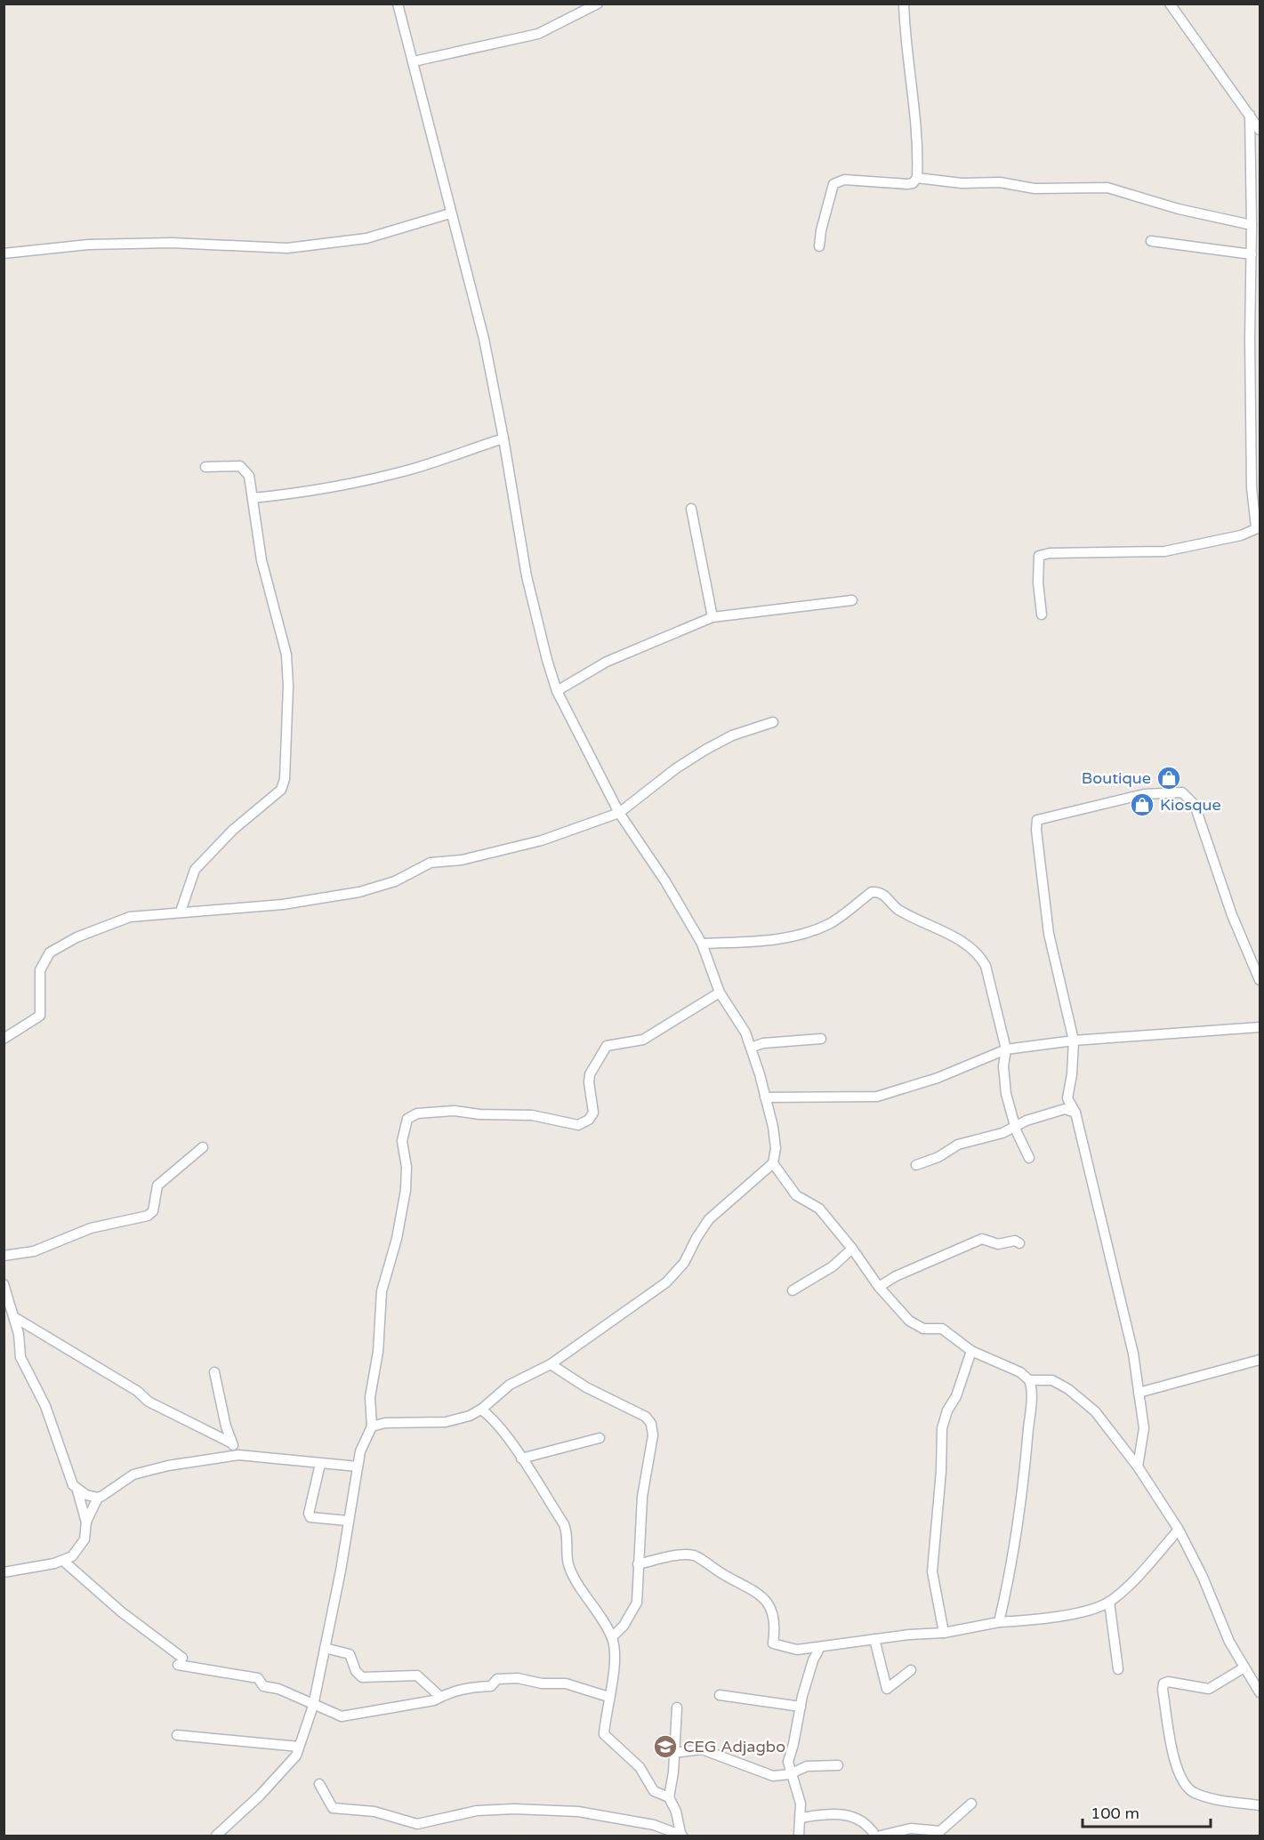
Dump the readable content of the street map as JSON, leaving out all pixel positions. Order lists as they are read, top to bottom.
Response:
{
  "places": {
    "shop": ["Boutique", "Kiosque"],
    "school or university": ["CEG Adjagbo"]
  },
  "scale_bar": "100 m"
}
